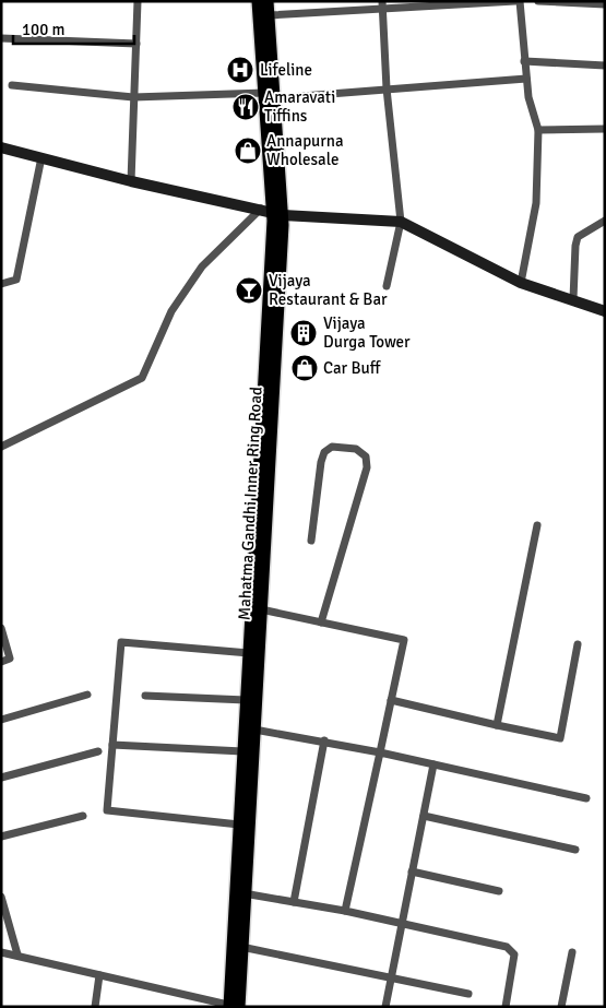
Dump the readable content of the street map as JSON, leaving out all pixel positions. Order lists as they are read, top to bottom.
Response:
{
  "streets": {
    "main road": ["Mahatma Gandhi Inner Ring Road"]
  },
  "places": {
    "hospital": ["Lifeline"],
    "restaurant": ["Amaravati Tiffins"],
    "shop": ["Annapurna Wholesale", "Car Buff"],
    "bar": ["Vijaya Restaurant & Bar"],
    "building": ["Vijaya Durga Tower"]
  },
  "scale_bar": "100 m"
}
